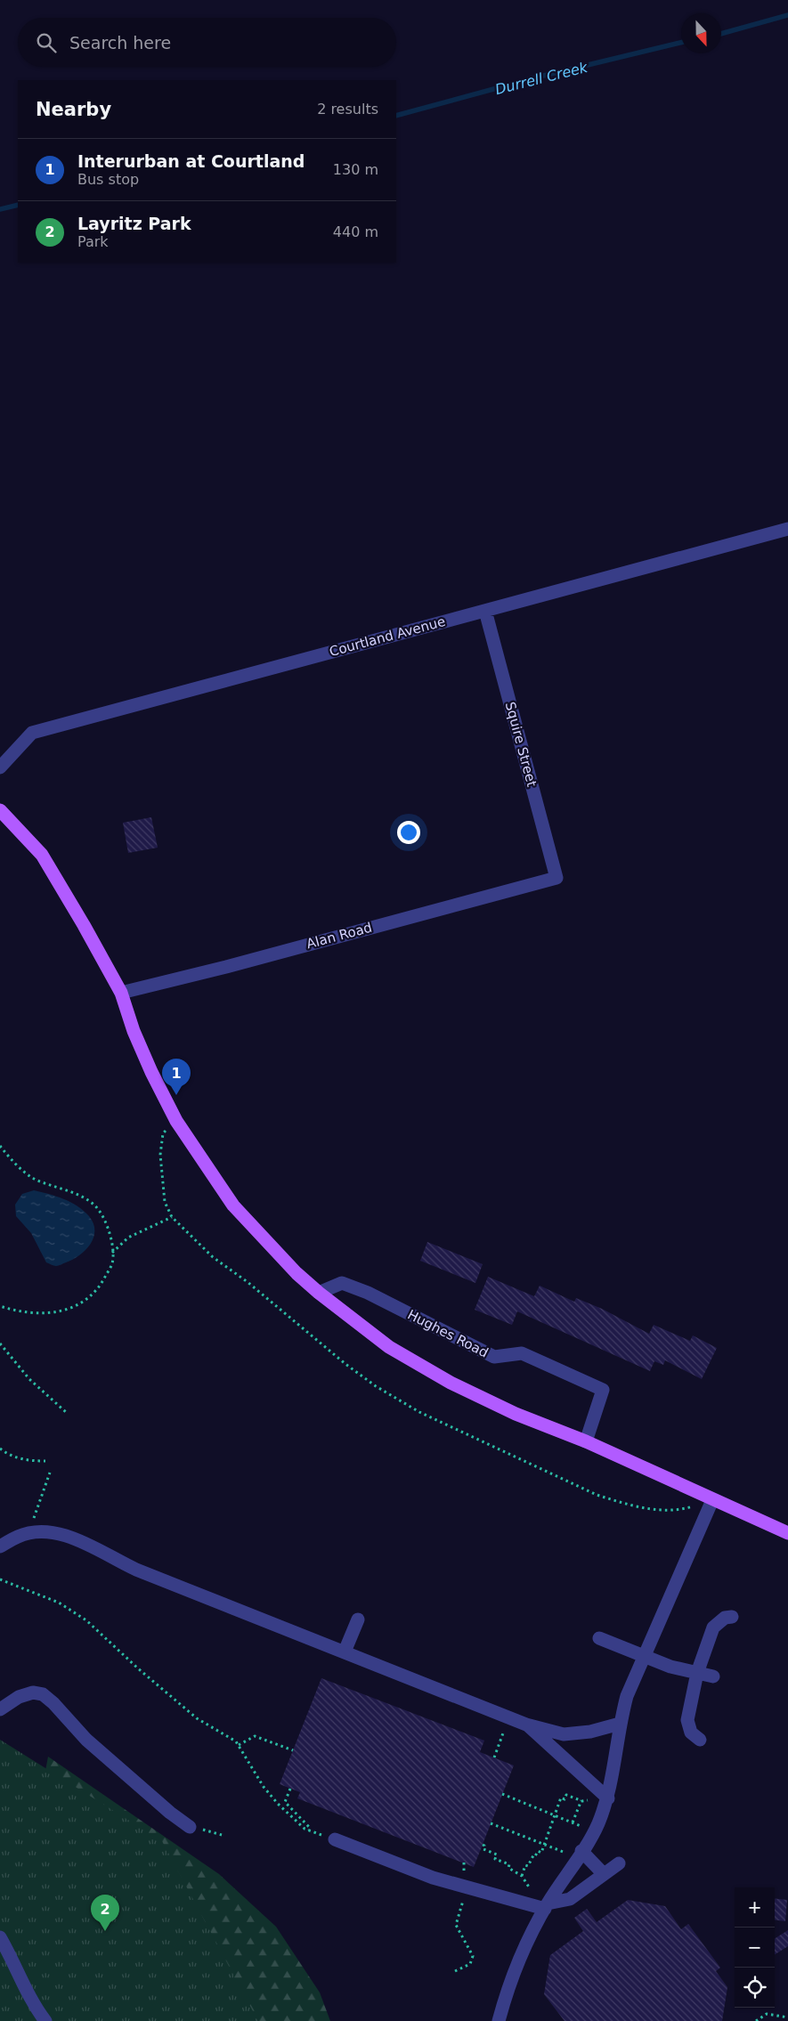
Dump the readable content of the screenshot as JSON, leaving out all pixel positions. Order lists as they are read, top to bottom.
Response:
{
  "streets": {
    "street": [
      "Courtland Avenue",
      "Squire Street",
      "Alan Road",
      "Hughes Road"
    ]
  },
  "crossings": [
    ["Courtland Avenue", "Squire Street"],
    ["Squire Street", "Alan Road"]
  ],
  "water": ["Durrell Creek"],
  "north": "bottom",
  "page": {
    "search": "Search here",
    "heading": ["Nearby", "2 results"],
    "list": [
      {
        "mark": "1",
        "name": "Interurban at Courtland",
        "note": "Bus stop",
        "value": "130 m"
      },
      {
        "mark": "2",
        "name": "Layritz Park",
        "note": "Park",
        "value": "440 m"
      }
    ],
    "pins": ["1", "2"],
    "map_buttons": ["+", "−"]
  }
}
